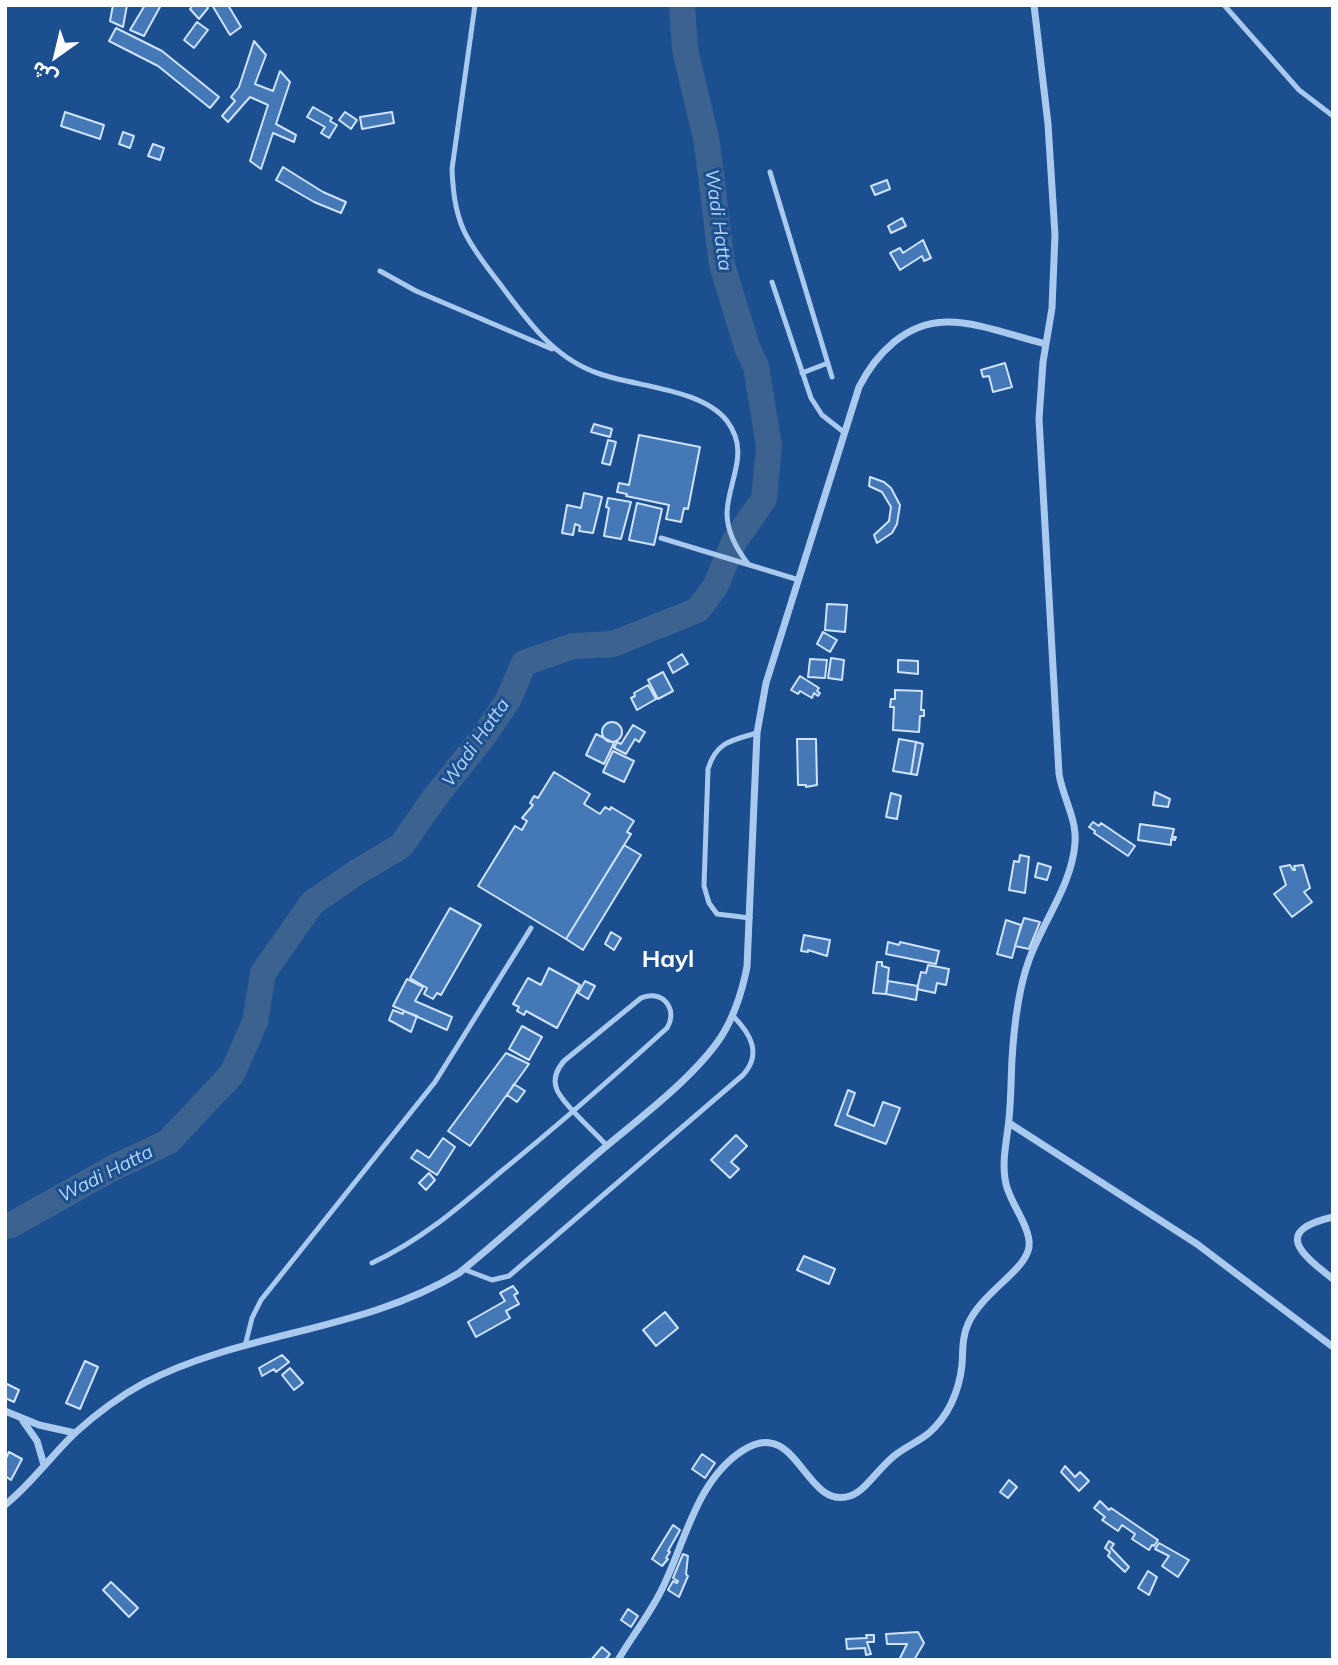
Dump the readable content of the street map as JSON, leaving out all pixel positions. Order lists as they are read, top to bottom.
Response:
{
  "districts": ["Hayl"],
  "water": ["Wadi Hatta"],
  "north": "bottom left"
}
